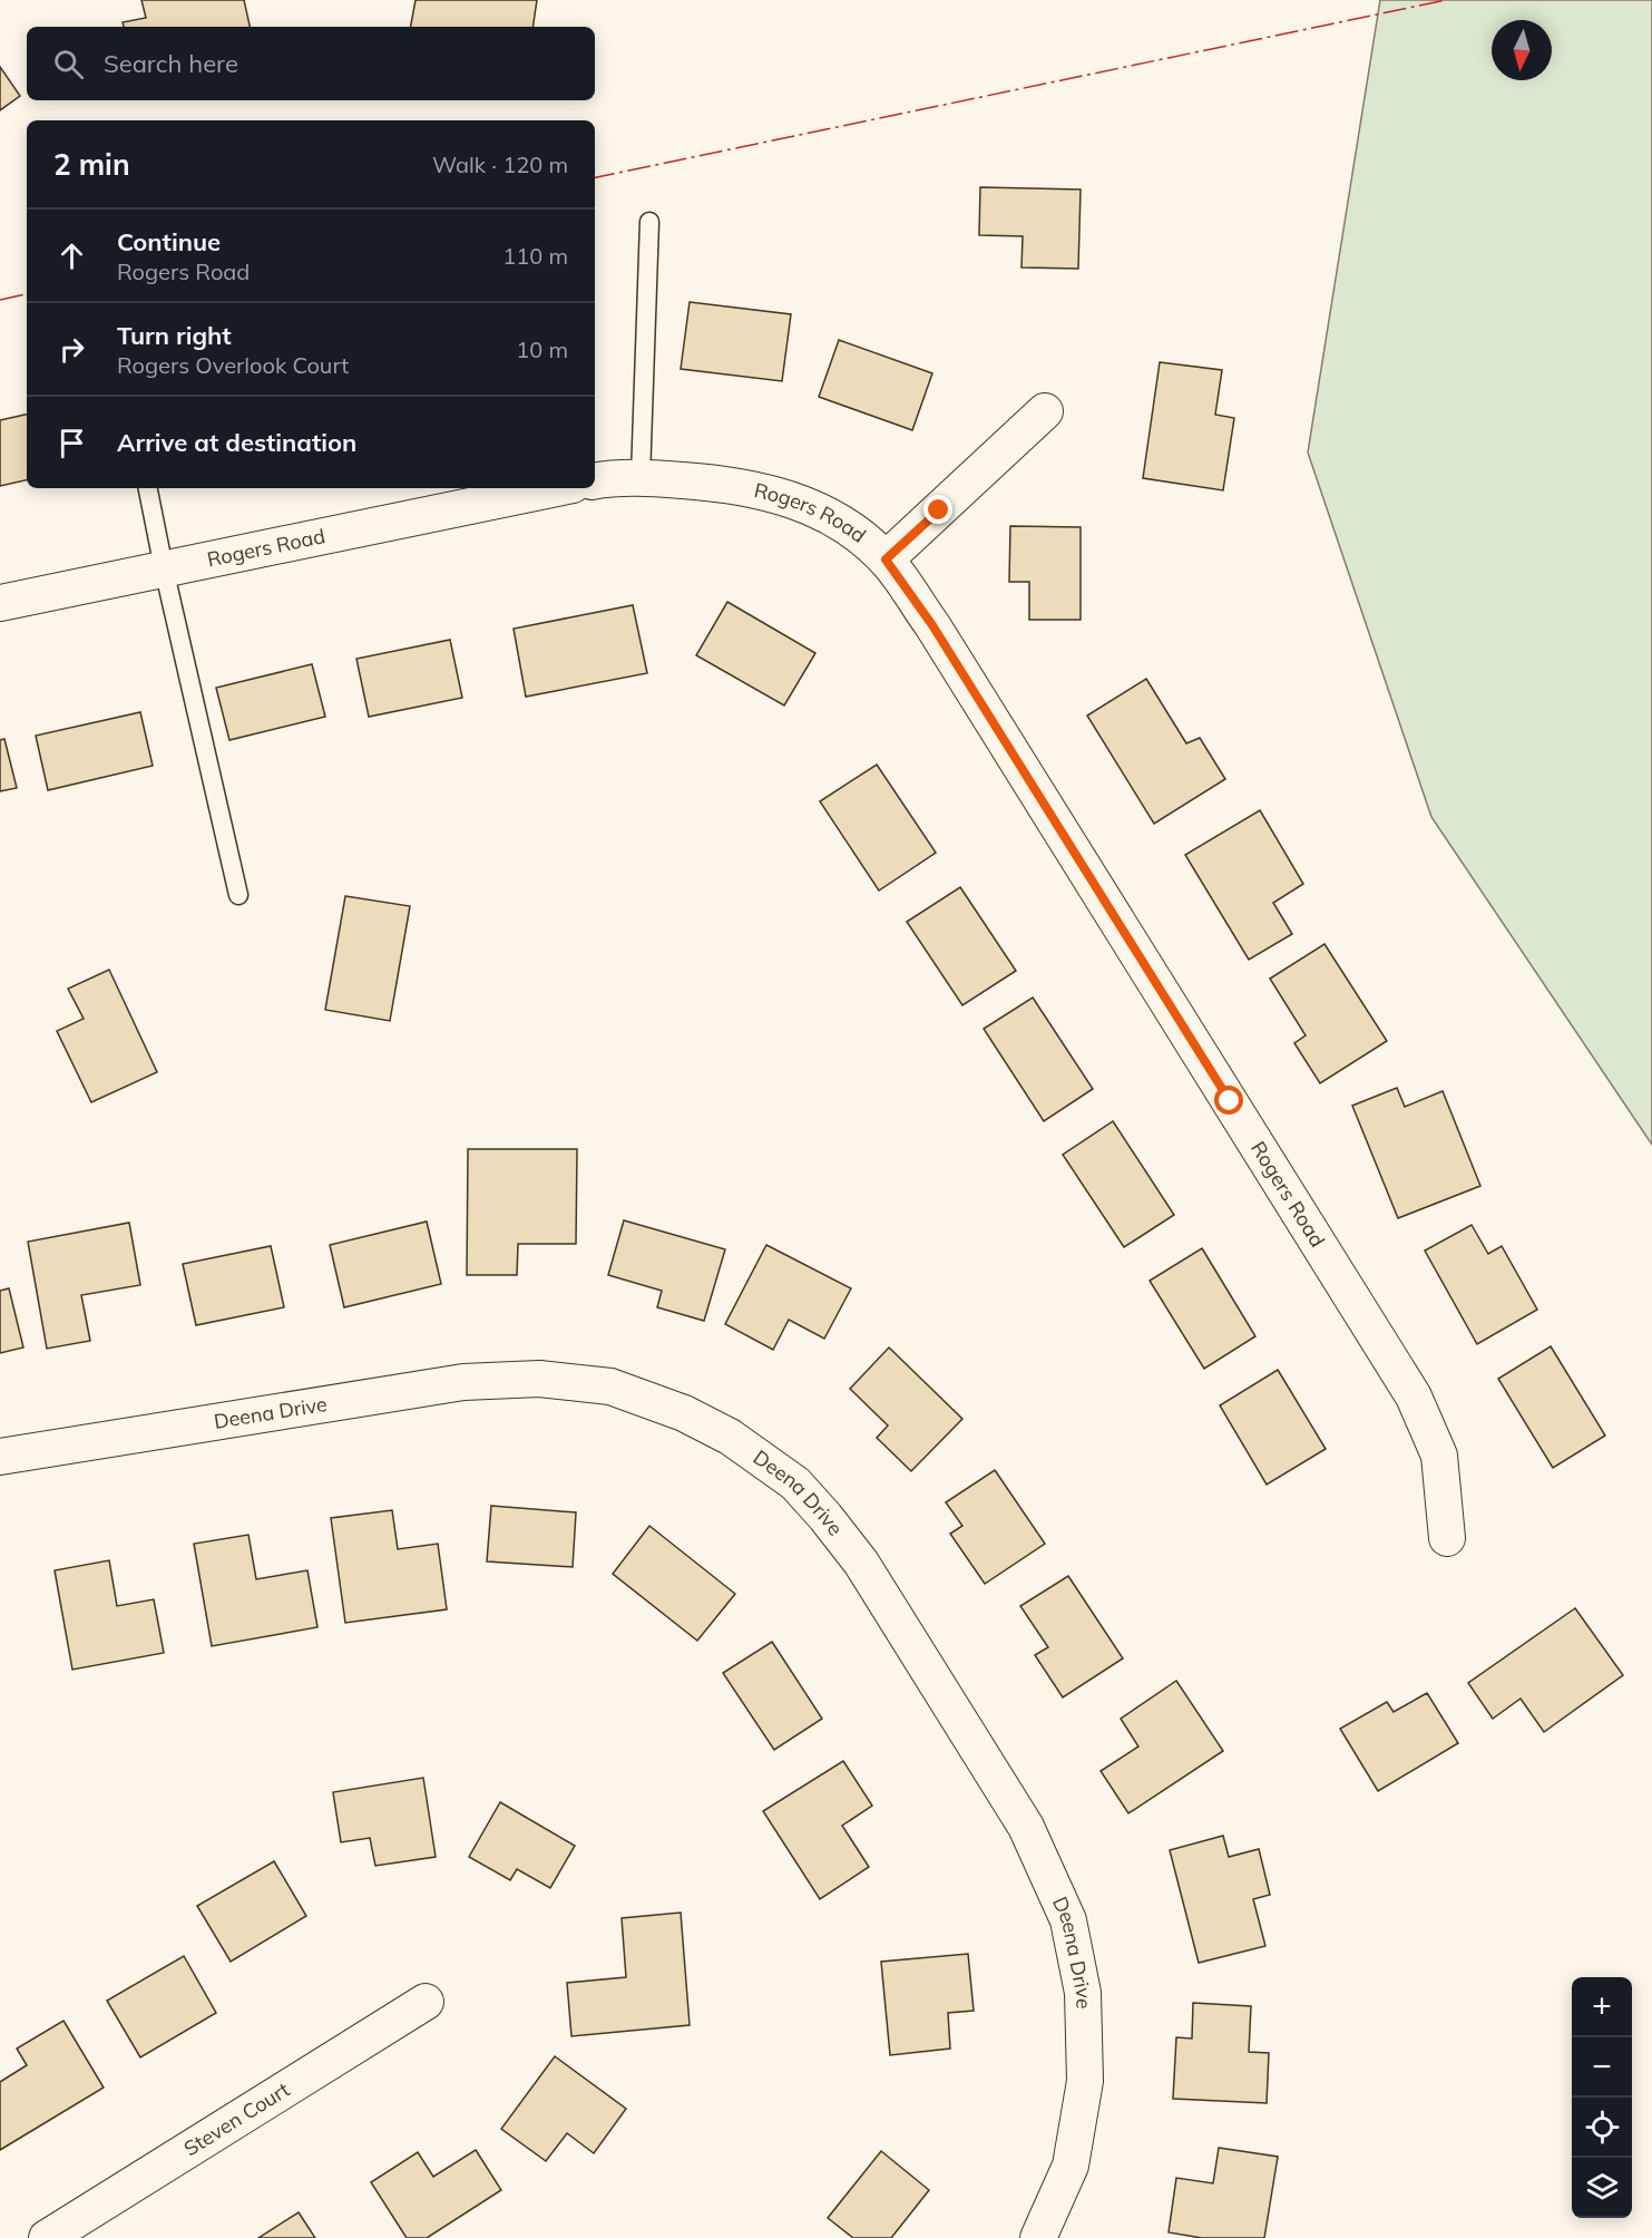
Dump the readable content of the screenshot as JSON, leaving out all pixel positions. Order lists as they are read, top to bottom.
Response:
{
  "streets": {
    "street": ["Rogers Road", "Deena Drive", "Steven Court"]
  },
  "north": "bottom",
  "page": {
    "search": "Search here",
    "heading": ["2 min", "Walk · 120 m"],
    "list": [
      ["Continue", "Rogers Road", "110 m"],
      ["Turn right", "Rogers Overlook Court", "10 m"],
      "Arrive at destination"
    ],
    "map_buttons": ["+", "−"]
  }
}
